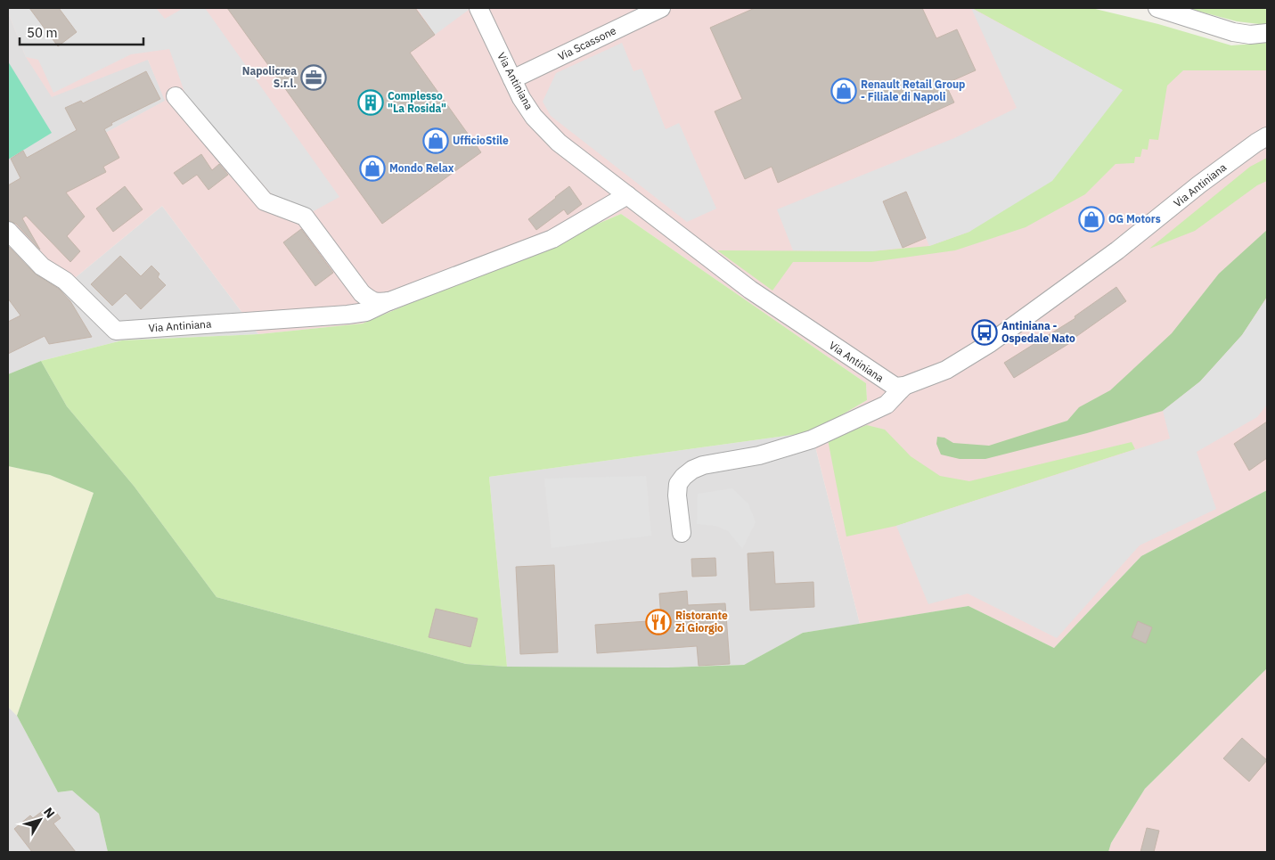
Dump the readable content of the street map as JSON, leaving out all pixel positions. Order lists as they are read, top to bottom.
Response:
{
  "streets": {
    "street": ["Via Scassone", "Via Antiniana"]
  },
  "crossings": [
    ["Via Scassone", "Via Antiniana"]
  ],
  "places": {
    "office": ["Napolicrea S.r.l."],
    "shop": [
      "Renault Retail Group - Filiale di Napoli",
      "UfficioStile",
      "Mondo Relax",
      "OG Motors"
    ],
    "building": ["Complesso \"La Rosida\""],
    "bus stop": ["Antiniana - Ospedale Nato"],
    "restaurant": ["Ristorante Zi Giorgio"]
  },
  "scale_bar": "50 m",
  "north": "top right"
}
